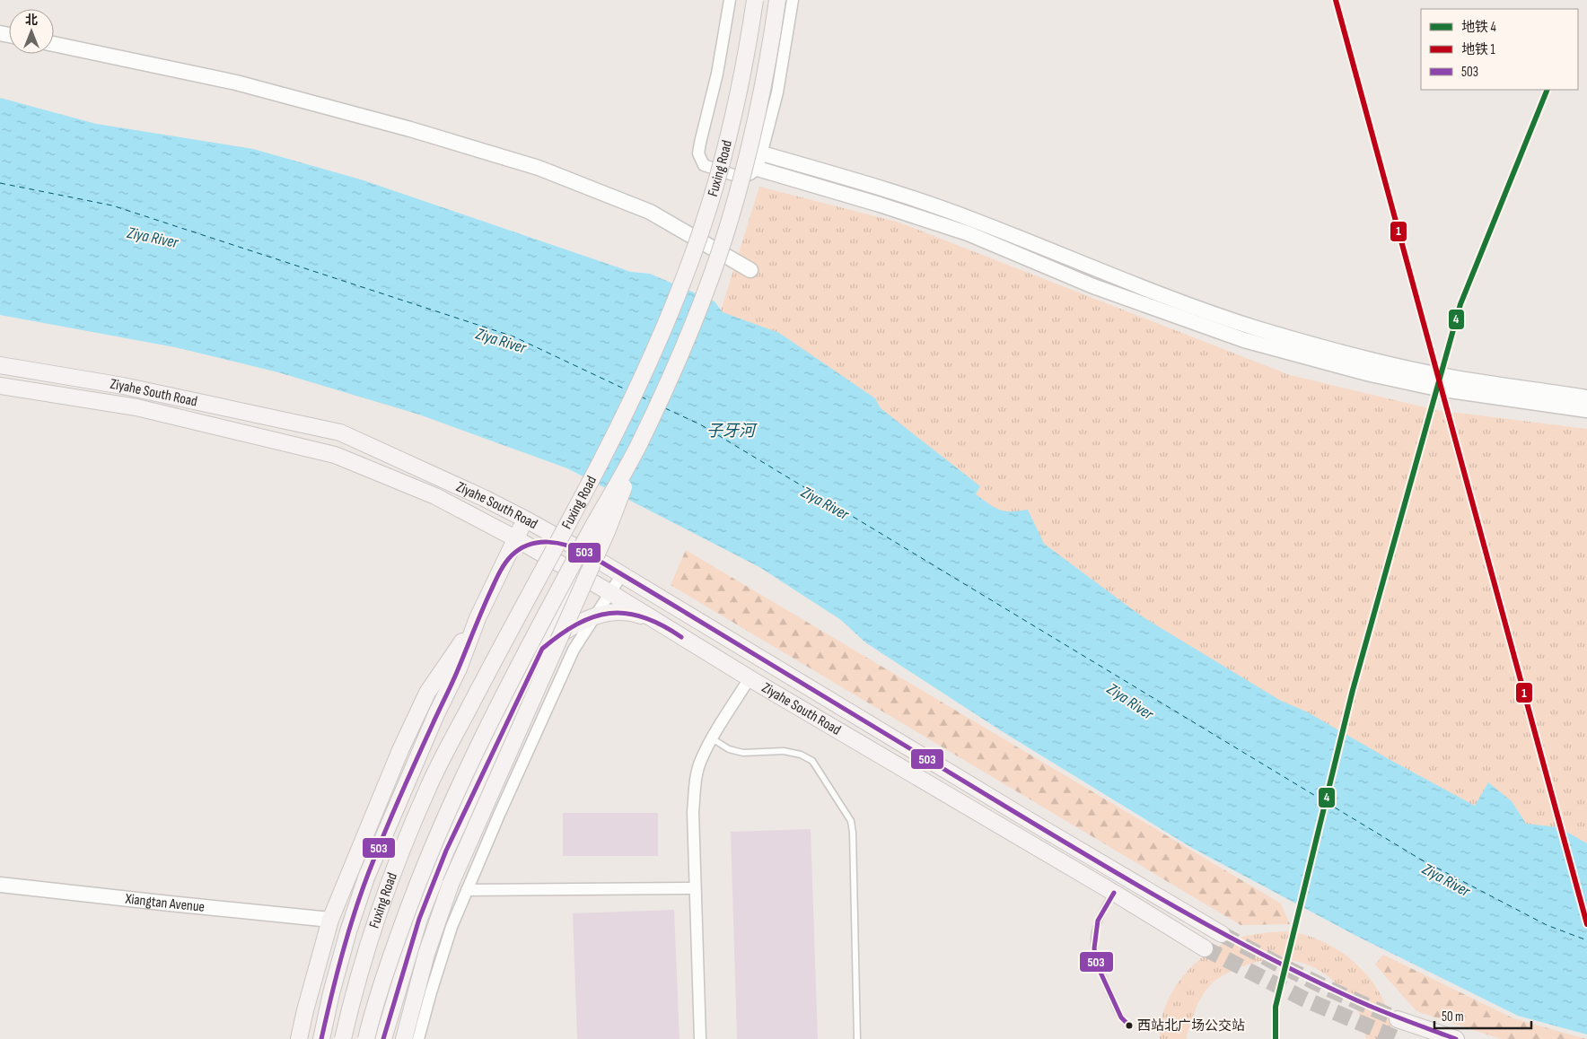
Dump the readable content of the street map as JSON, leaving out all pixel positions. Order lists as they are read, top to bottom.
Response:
{
  "streets": {
    "main road": ["Fuxing Road", "Ziyahe South Road"],
    "street": ["Xiangtan Avenue"]
  },
  "water": ["Ziya River", "子牙河"],
  "places": ["西站北广场公交站"],
  "lines": ["metro line 1", "metro line 4", "transit line 503"],
  "legend": ["地铁 4", "地铁 1", "503"],
  "scale_bar": "50 m",
  "north": "top"
}
